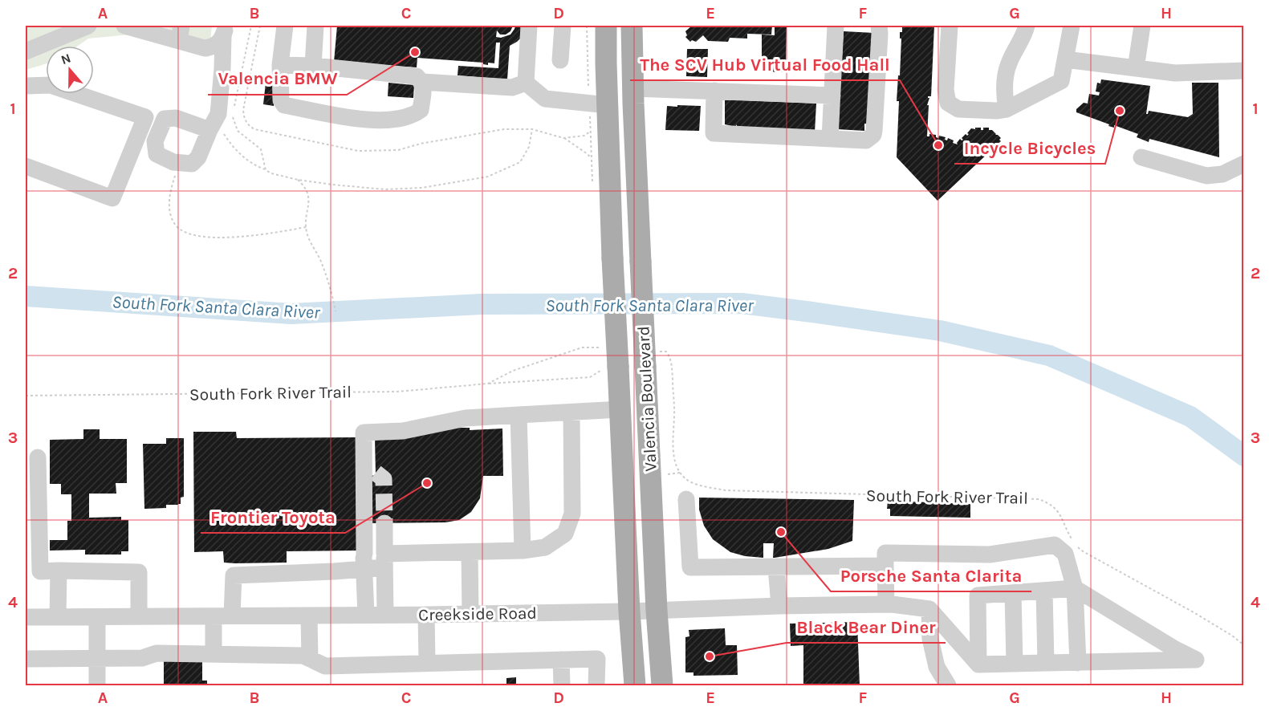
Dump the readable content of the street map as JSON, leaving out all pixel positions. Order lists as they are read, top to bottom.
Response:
{
  "streets": {
    "main road": ["Valencia Boulevard"],
    "street": ["Creekside Road"],
    "path": ["South Fork River Trail"]
  },
  "crossings": [
    ["Valencia Boulevard", "Creekside Road"]
  ],
  "water": ["South Fork Santa Clara River"],
  "places": [
    "Valencia BMW",
    "Incycle Bicycles",
    "The SCV Hub Virtual Food Hall",
    "Frontier Toyota",
    "Porsche Santa Clarita",
    "Black Bear Diner"
  ],
  "north": "top",
  "grid": {
    "columns": [
      "A",
      "B",
      "C",
      "D",
      "E",
      "F",
      "G",
      "H"
    ],
    "rows": [
      "1",
      "2",
      "3",
      "4"
    ]
  }
}
